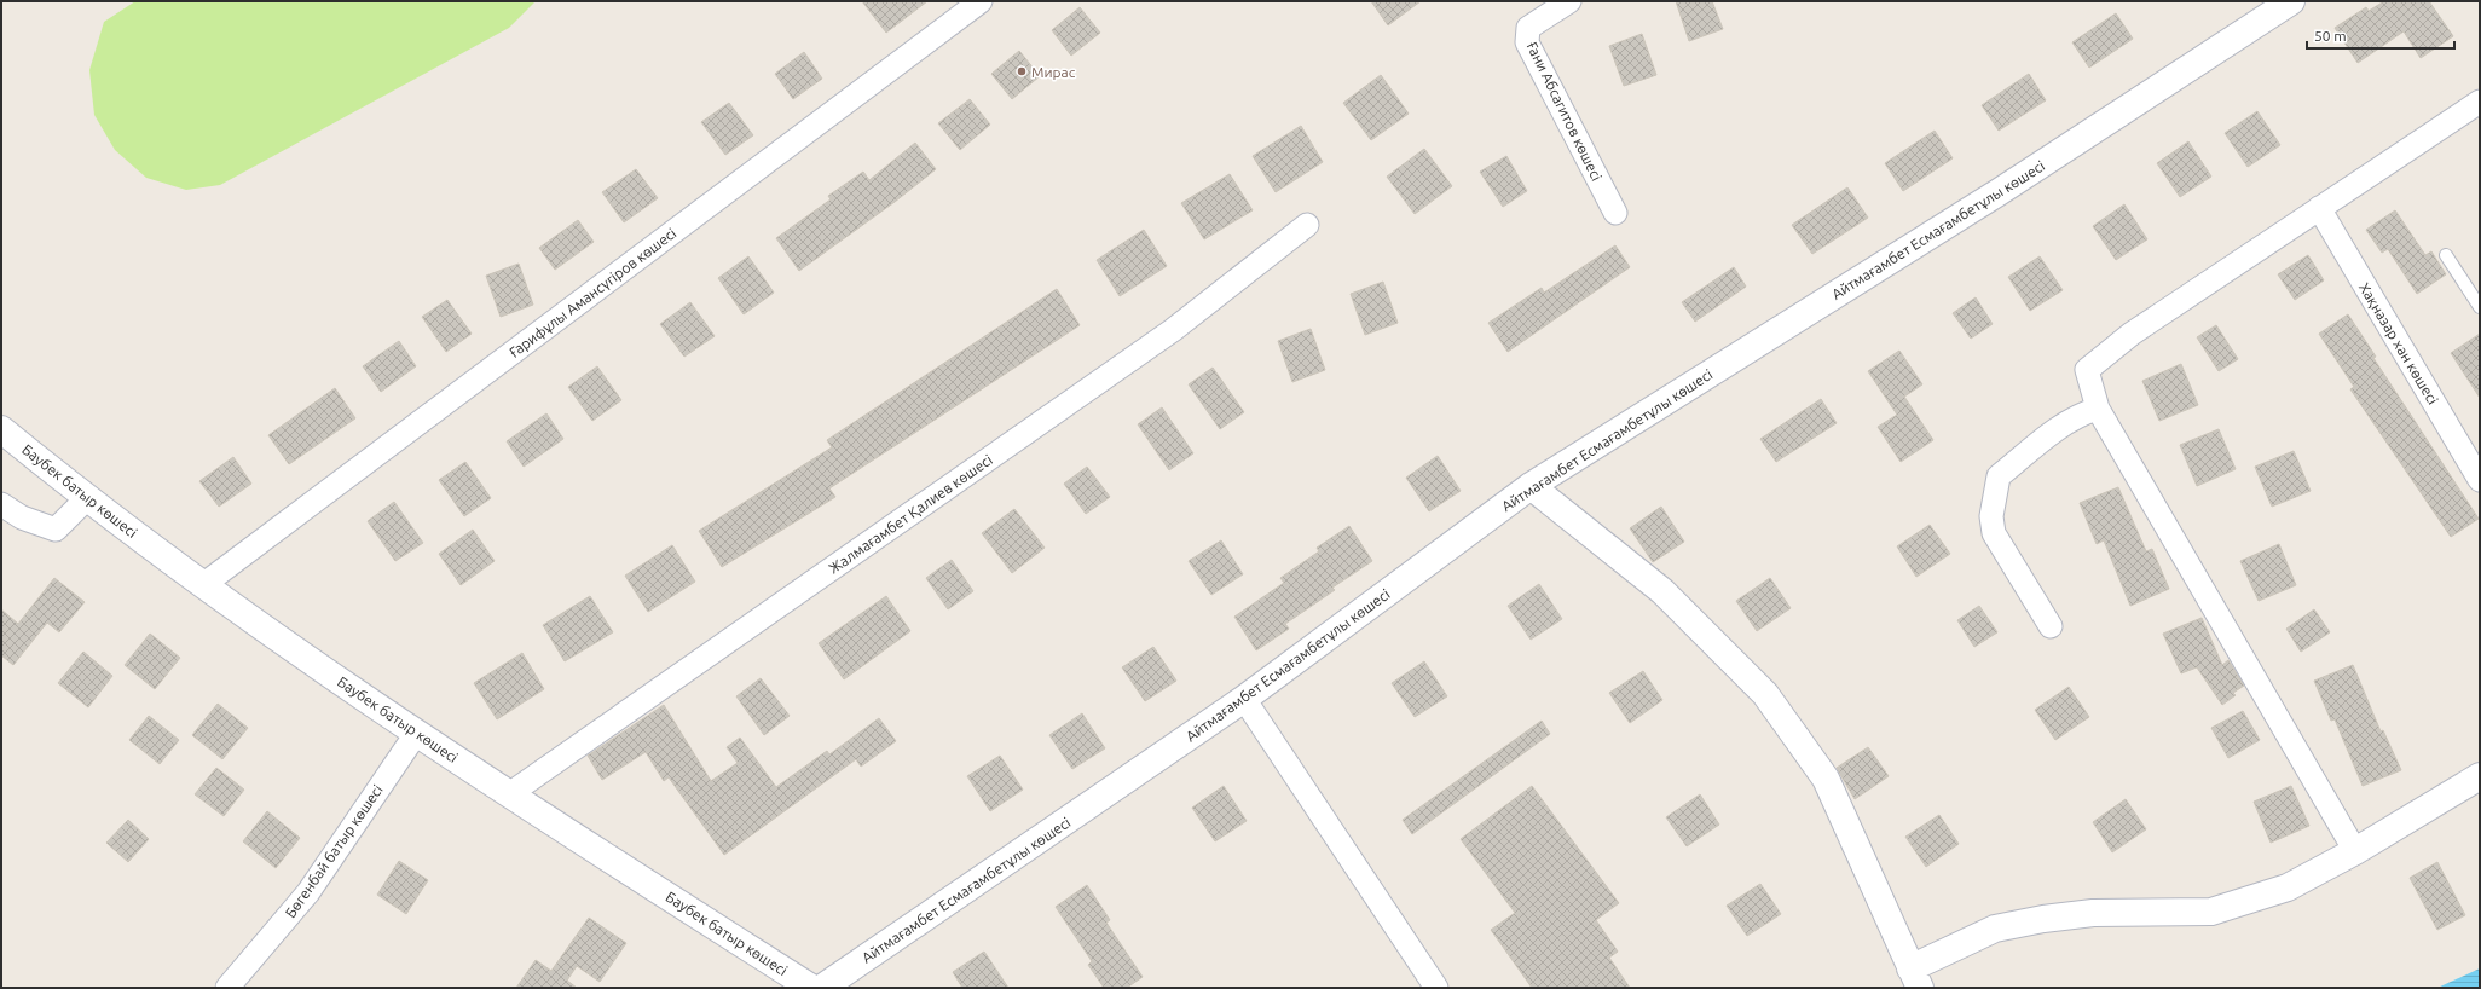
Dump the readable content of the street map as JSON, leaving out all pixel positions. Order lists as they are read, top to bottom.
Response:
{
  "streets": {
    "street": [
      "Ғани Абсагитов көшесі",
      "Айтмағамбет Есмағамбетұлы көшесі",
      "Ғарифұлы Амансүгіров көшесі",
      "Хақназар хан көшесі",
      "Баубек батыр көшесі",
      "Жалмағамбет Қалиев көшесі",
      "Бөгенбай батыр көшесі"
    ]
  },
  "crossings": [
    ["Ғарифұлы Амансүгіров көшесі", "Баубек батыр көшесі"],
    ["Баубек батыр көшесі", "Жалмағамбет Қалиев көшесі"],
    ["Баубек батыр көшесі", "Бөгенбай батыр көшесі"]
  ],
  "places": ["Мирас"],
  "scale_bar": "50 m"
}
